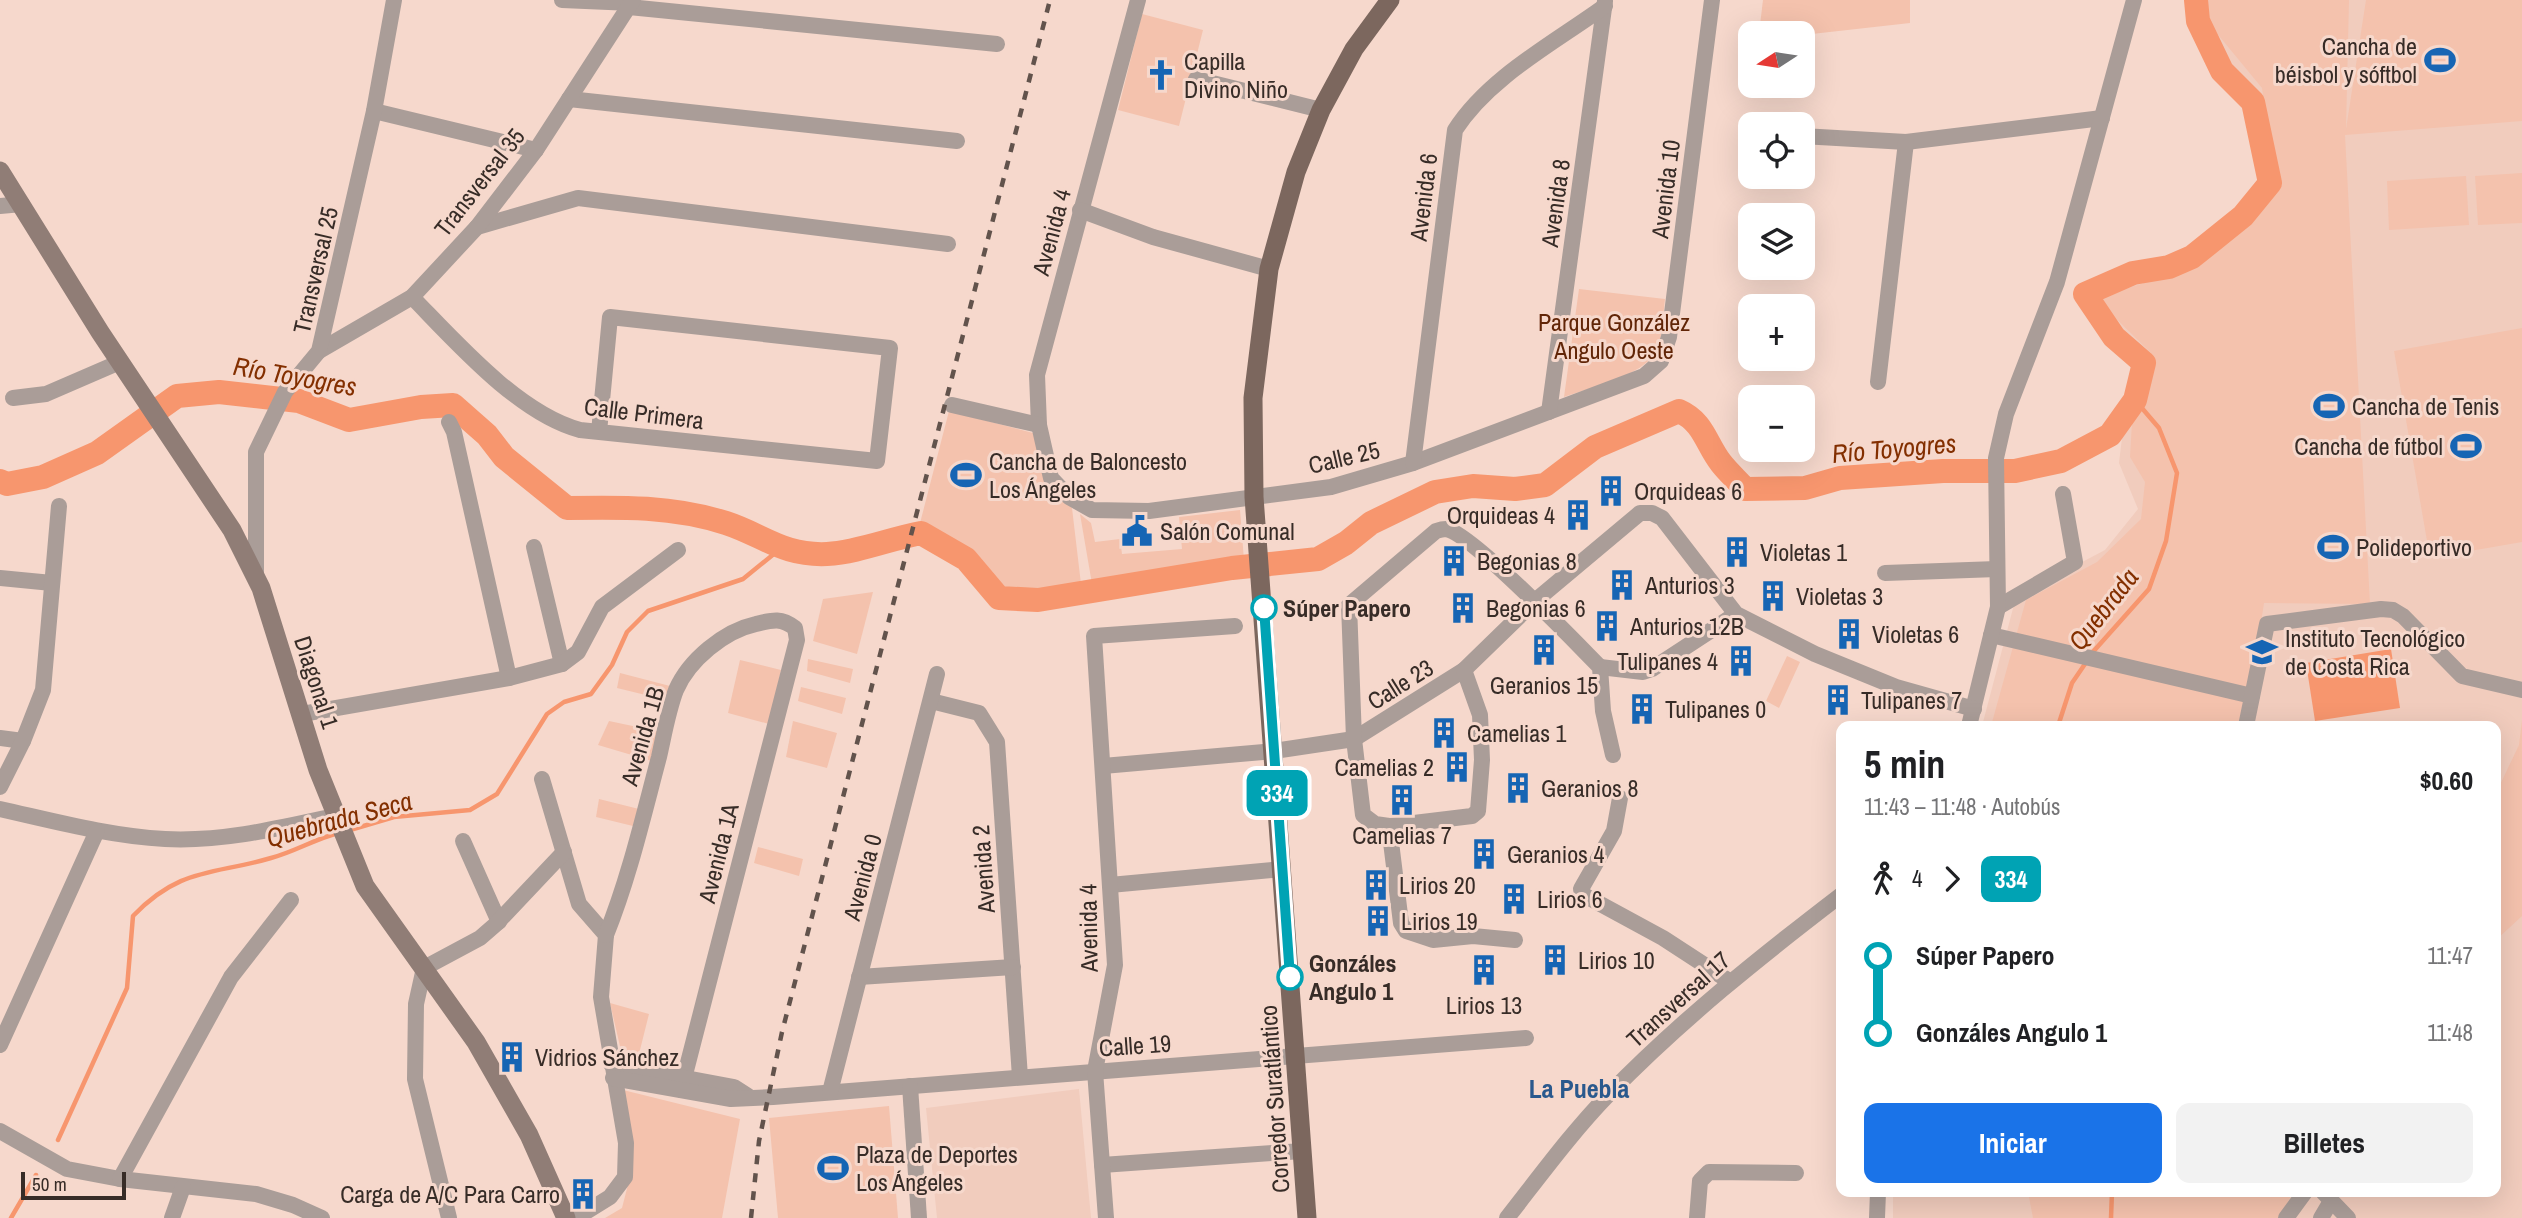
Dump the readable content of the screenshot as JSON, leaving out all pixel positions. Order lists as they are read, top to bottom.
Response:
{
  "streets": {
    "main road": ["Diagonal 1", "Corredor Suratlántico"],
    "street": [
      "Transversal 35",
      "Avenida 10",
      "Avenida 6",
      "Avenida 8",
      "Avenida 4",
      "Transversal 25",
      "Calle Primera",
      "Calle 25",
      "Calle 23",
      "Avenida 1B",
      "Avenida 1A",
      "Avenida 2",
      "Avenida 0",
      "Transversal 17",
      "Calle 19"
    ]
  },
  "crossings": [
    ["Transversal 35", "Transversal 25"],
    ["Transversal 35", "Calle Primera"],
    ["Avenida 10", "Calle 25"],
    ["Avenida 6", "Avenida 8"],
    ["Avenida 6", "Calle 25"],
    ["Avenida 8", "Calle 25"],
    ["Avenida 4", "Calle 25"],
    ["Avenida 4", "Calle 23"],
    ["Avenida 4", "Calle 19"],
    ["Transversal 25", "Diagonal 1"],
    ["Calle 25", "Corredor Suratlántico"],
    ["Calle 23", "Corredor Suratlántico"],
    ["Avenida 1B", "Avenida 1A"],
    ["Avenida 1B", "Calle 19"],
    ["Avenida 1A", "Calle 19"],
    ["Avenida 2", "Avenida 0"],
    ["Avenida 2", "Calle 19"],
    ["Avenida 0", "Calle 19"],
    ["Calle 19", "Corredor Suratlántico"]
  ],
  "districts": ["La Puebla"],
  "water": ["Río Toyogres", "Quebrada", "Quebrada Seca"],
  "parks": ["Parque González Angulo Oeste"],
  "places": {
    "sports": [
      "Cancha de béisbol y sóftbol",
      "Cancha de Tenis",
      "Cancha de fútbol",
      "Cancha de Baloncesto Los Ángeles",
      "Polideportivo",
      "Plaza de Deportes Los Ángeles"
    ],
    "church": ["Capilla Divino Niño"],
    "building": [
      "Orquideas 6",
      "Orquideas 4",
      "Violetas 1",
      "Begonias 8",
      "Anturios 3",
      "Violetas 3",
      "Begonias 6",
      "Anturios 12B",
      "Violetas 6",
      "Geranios 15",
      "Tulipanes 4",
      "Tulipanes 7",
      "Tulipanes 0",
      "Camelias 1",
      "Camelias 2",
      "Geranios 8",
      "Camelias 7",
      "Geranios 4",
      "Lirios 20",
      "Lirios 6",
      "Lirios 19",
      "Lirios 10",
      "Lirios 13",
      "Vidrios Sánchez",
      "Carga de A/C Para Carro"
    ],
    "public building": ["Salón Comunal"],
    "other": ["Súper Papero", "Gonzáles Angulo 1"],
    "school or university": ["Instituto Tecnológico de Costa Rica"]
  },
  "lines": ["bus line 334"],
  "scale_bar": "50 m",
  "north": "left",
  "page": {
    "on_map": "334",
    "map_buttons": ["+", "−"],
    "heading": ["5 min", "11:43 – 11:48 · Autobús", "$0.60"],
    "legs": ["4", "334"],
    "list": [
      {
        "name": "Súper Papero",
        "value": "11:47"
      },
      {
        "name": "Gonzáles Angulo 1",
        "value": "11:48"
      }
    ],
    "buttons": ["Iniciar", "Billetes"],
    "scale": "50 m"
  }
}
